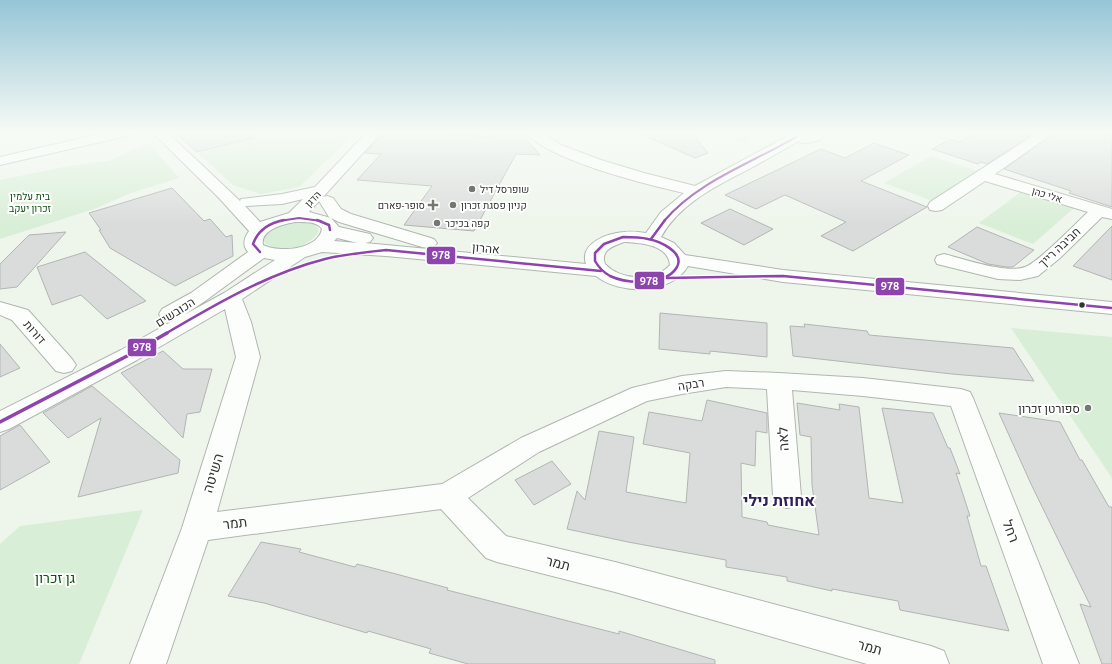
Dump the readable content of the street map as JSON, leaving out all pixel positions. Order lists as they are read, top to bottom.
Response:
{
  "streets": {
    "street": [
      "אלי כהן",
      "הדגן",
      "חביבה רייך",
      "אהרון",
      "הכובשים",
      "דורות",
      "רבקה",
      "לאה",
      "השיטה",
      "תמר",
      "רחל"
    ]
  },
  "crossings": [
    ["אלי כהן", "חביבה רייך"],
    ["הדגן", "אהרון"],
    ["הכובשים", "השיטה"],
    ["רבקה", "לאה"],
    ["רבקה", "תמר"],
    ["רבקה", "רחל"],
    ["השיטה", "תמר"]
  ],
  "districts": ["אחוזת נילי"],
  "parks": ["בית עלמין זכרון יעקב", "גן זכרון"],
  "places": {
    "other": [
      "שופרסל דיל",
      "קניון פסגת זכרון",
      "קפה בכיכר",
      "ספורטן זכרון"
    ],
    "health": ["סופר-פארם"]
  },
  "lines": ["transit line 978"]
}
